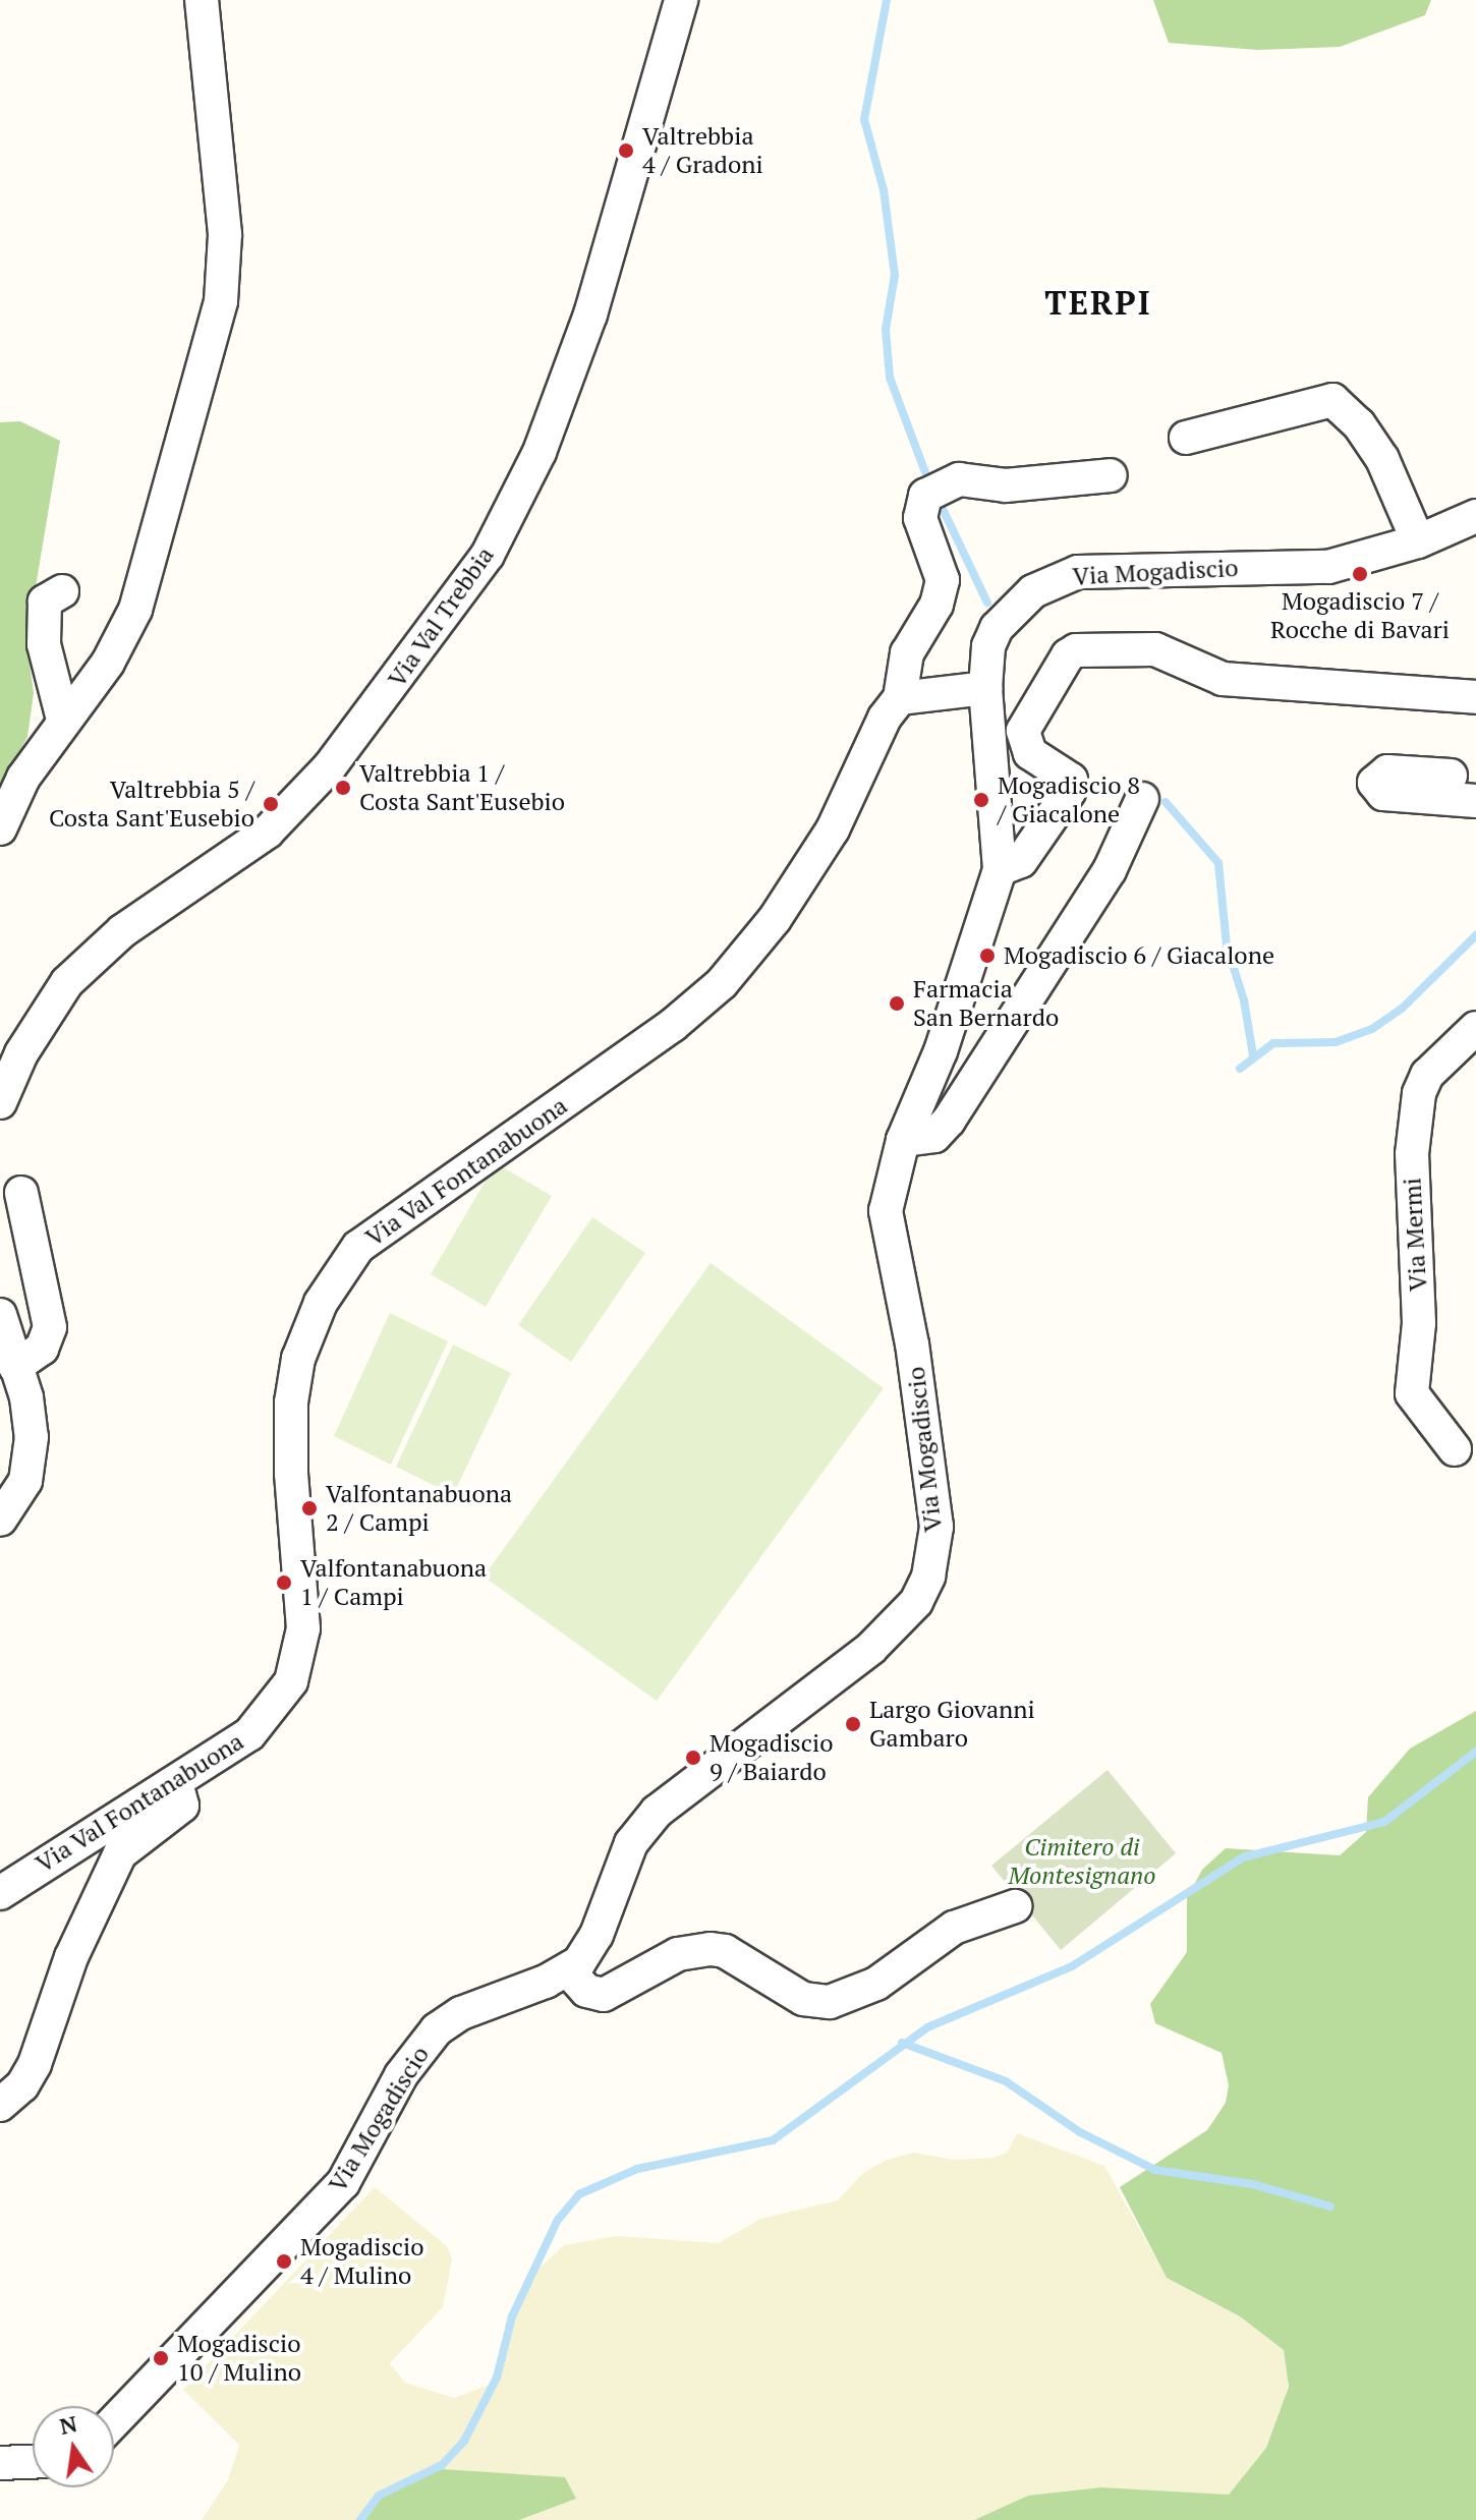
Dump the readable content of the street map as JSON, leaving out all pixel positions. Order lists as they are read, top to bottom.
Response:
{
  "streets": {
    "street": [
      "Via Mogadiscio",
      "Via Val Trebbia",
      "Via Val Fontanabuona",
      "Via Mermi"
    ]
  },
  "districts": ["TERPI"],
  "parks": ["Cimitero di Montesignano"],
  "places": [
    "Valtrebbia 4 / Gradoni",
    "Mogadiscio 7 / Rocche di Bavari",
    "Valtrebbia 1 / Costa Sant'Eusebio",
    "Mogadiscio 8 / Giacalone",
    "Valtrebbia 5 / Costa Sant'Eusebio",
    "Mogadiscio 6 / Giacalone",
    "Farmacia San Bernardo",
    "Valfontanabuona 2 / Campi",
    "Valfontanabuona 1 / Campi",
    "Largo Giovanni Gambaro",
    "Mogadiscio 9 / Baiardo",
    "Mogadiscio 4 / Mulino",
    "Mogadiscio 10 / Mulino"
  ],
  "north": "top"
}
